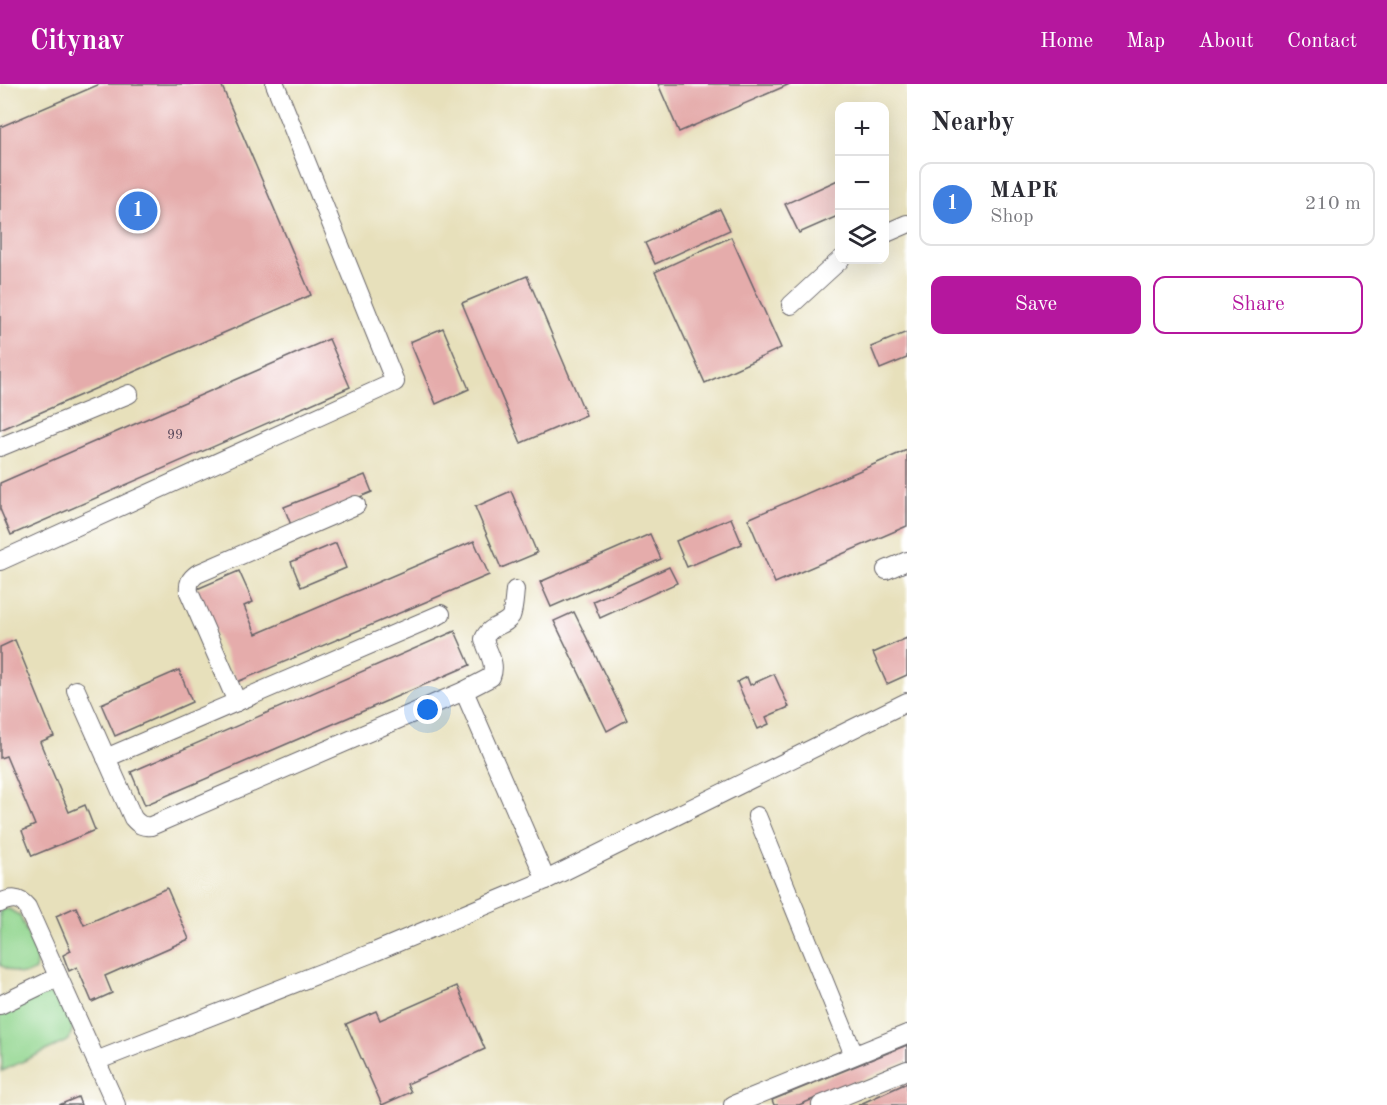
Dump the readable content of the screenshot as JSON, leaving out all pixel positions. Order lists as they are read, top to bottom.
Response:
{
  "house_numbers": ["99"],
  "page": {
    "header": "Citynav",
    "nav": [
      "Home",
      "Map",
      "About",
      "Contact"
    ],
    "heading": "Nearby",
    "map_buttons": ["+", "−"],
    "list": [
      {
        "mark": "1",
        "name": "МАРК",
        "note": "Shop",
        "value": "210 m"
      }
    ],
    "pins": "1",
    "buttons": ["Save", "Share"]
  }
}
